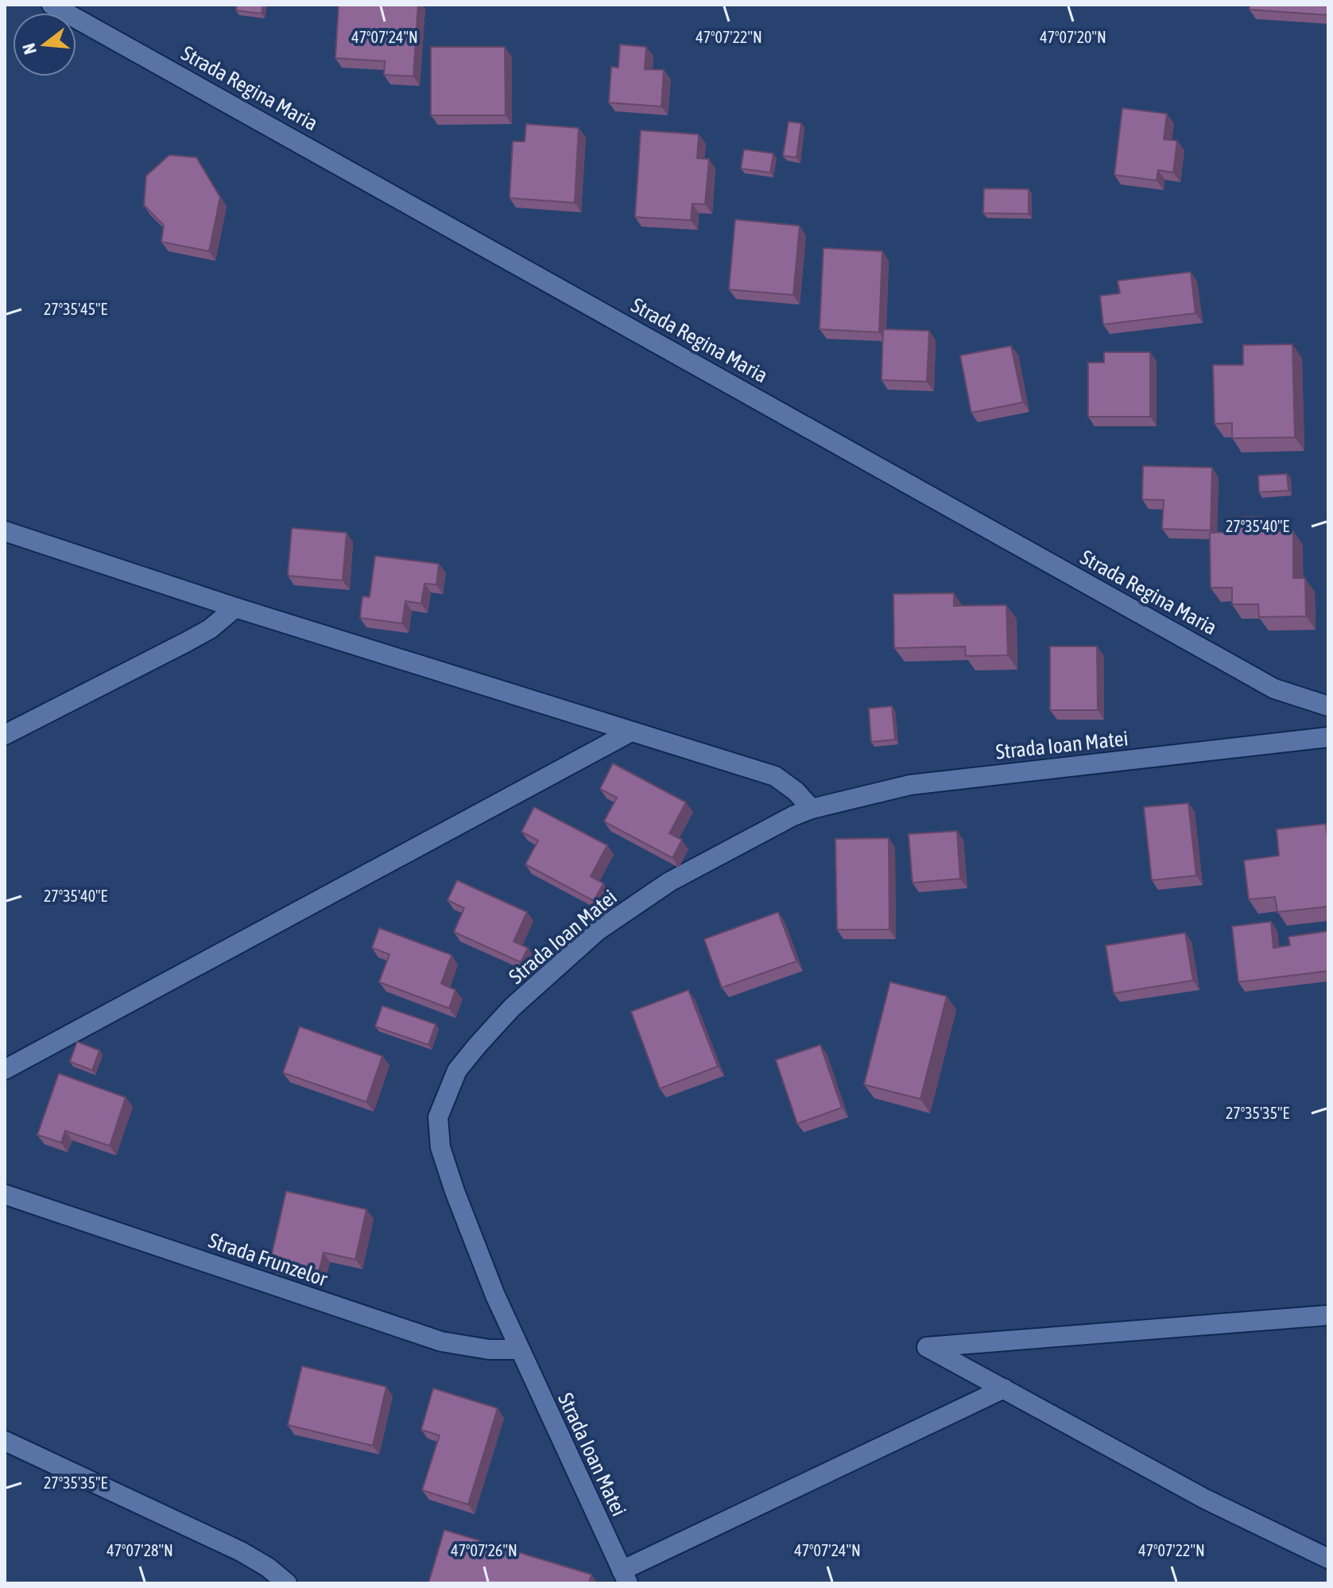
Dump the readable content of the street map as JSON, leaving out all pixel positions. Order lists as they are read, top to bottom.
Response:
{
  "streets": {
    "street": ["Strada Regina Maria", "Strada Ioan Matei", "Strada Frunzelor"]
  },
  "crossings": [
    ["Strada Ioan Matei", "Strada Frunzelor"]
  ],
  "north": "left",
  "coordinates": [
    "47°07'24\"N",
    "47°07'22\"N",
    "47°07'20\"N",
    "27°35'45\"E",
    "27°35'40\"E",
    "27°35'35\"E",
    "47°07'28\"N",
    "47°07'26\"N"
  ]
}
